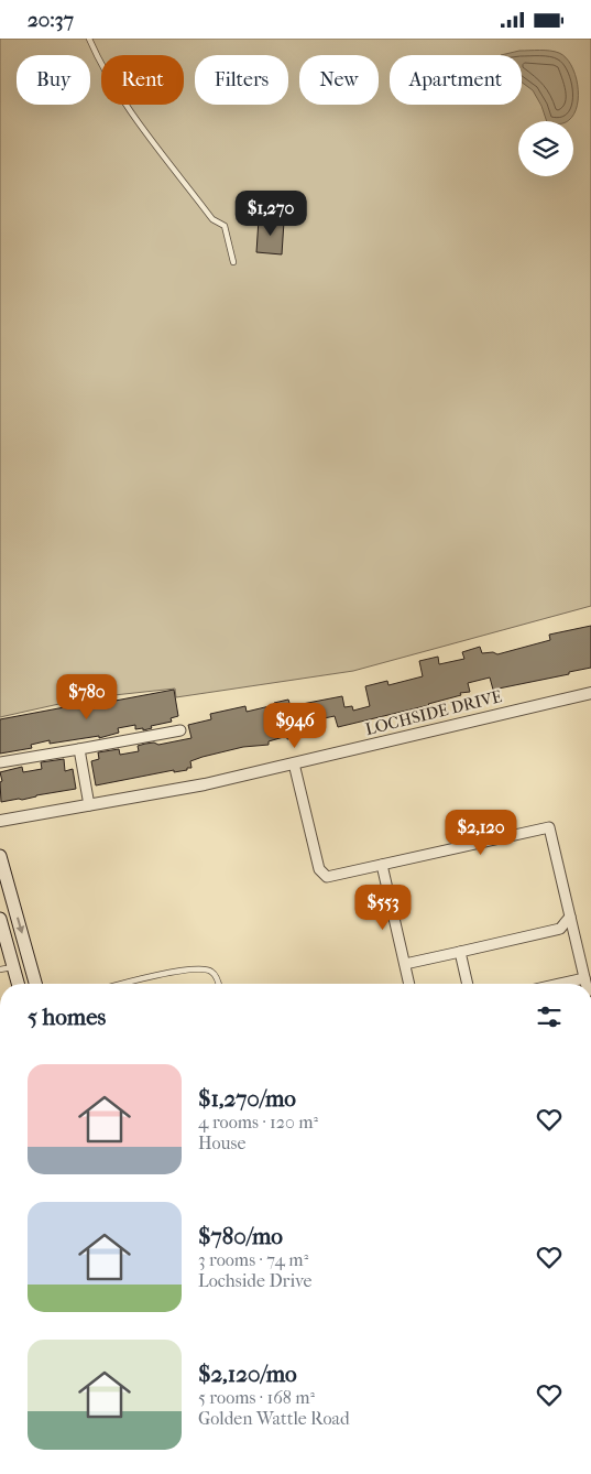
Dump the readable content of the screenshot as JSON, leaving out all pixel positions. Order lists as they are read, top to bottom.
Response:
{
  "streets": {
    "street": ["LOCHSIDE DRIVE"]
  },
  "page": {
    "status": "20:37",
    "chip": [
      "Buy",
      "Rent",
      "Filters",
      "New",
      "Apartment"
    ],
    "price": [
      "$1,270",
      "$780",
      "$946",
      "$2,120",
      "$553"
    ],
    "heading": "5 homes",
    "list": [
      {
        "name": "$1,270/mo",
        "note": "4 rooms · 120 m² · House"
      },
      {
        "name": "$780/mo",
        "note": "3 rooms · 74 m² · Lochside Drive"
      },
      {
        "name": "$2,120/mo",
        "note": "5 rooms · 168 m² · Golden Wattle Road"
      }
    ]
  }
}
